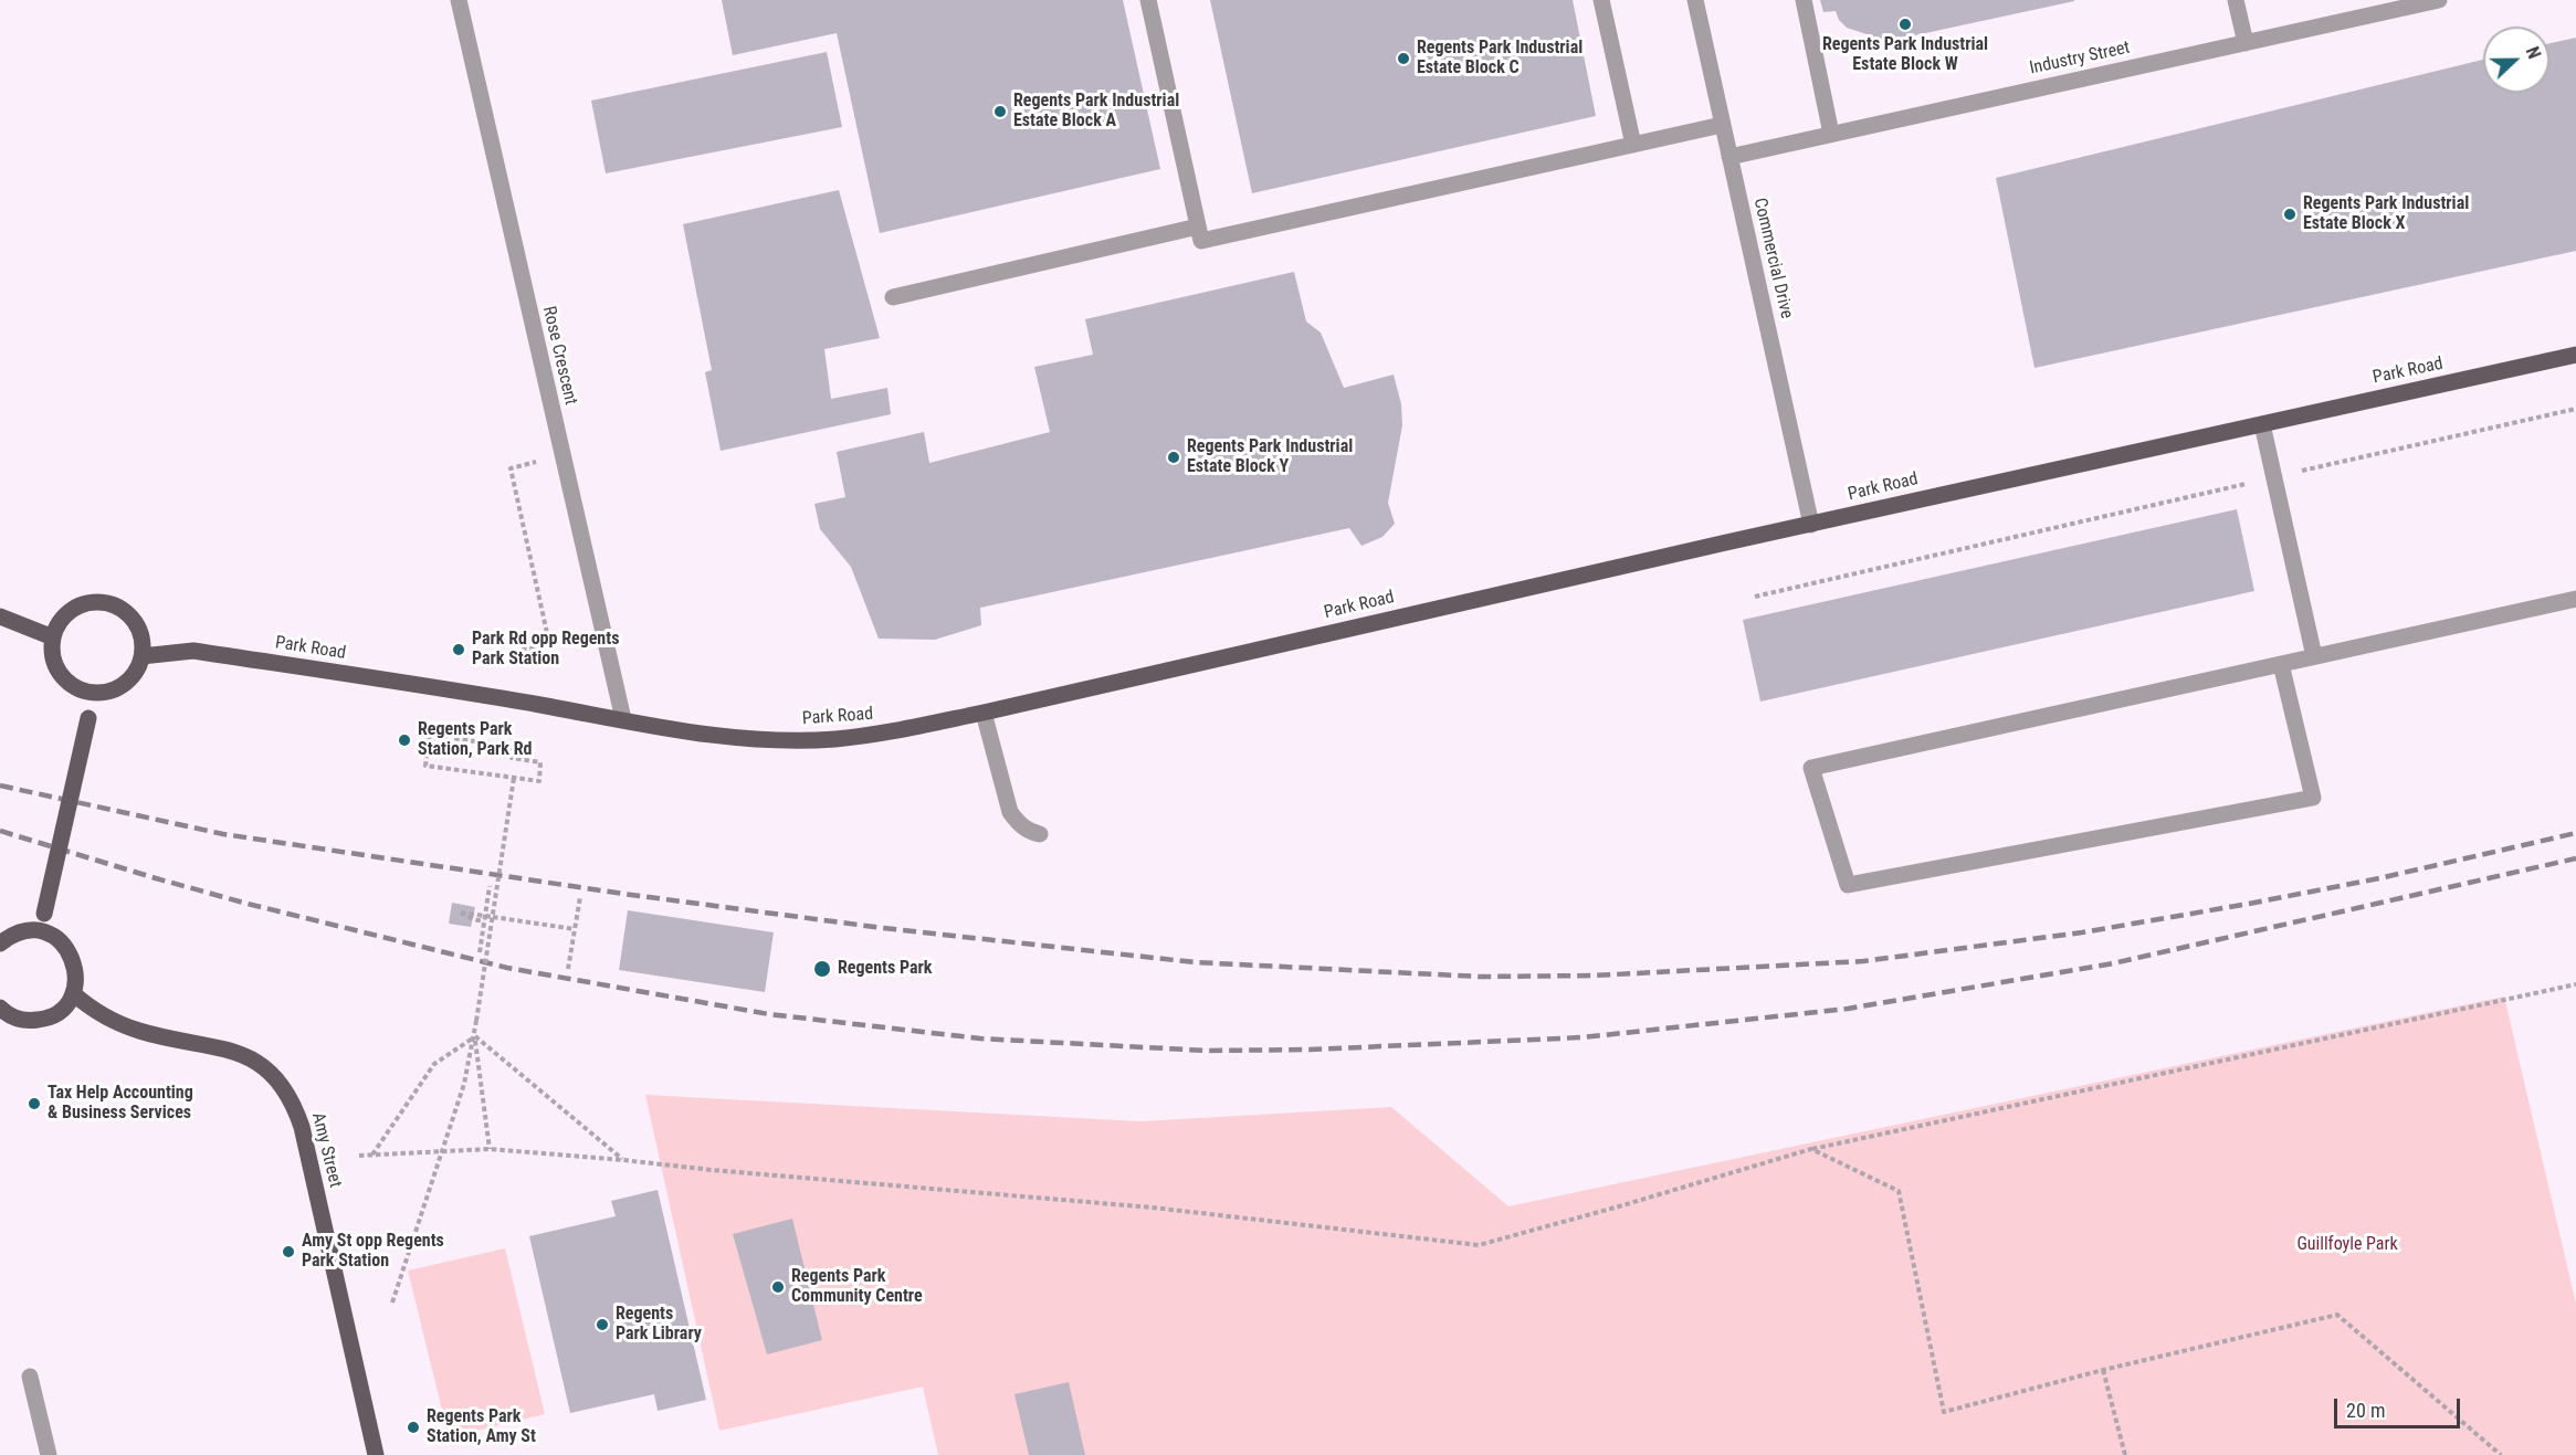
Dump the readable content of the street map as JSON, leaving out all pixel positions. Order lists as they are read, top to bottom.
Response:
{
  "streets": {
    "main road": ["Park Road", "Amy Street"],
    "street": ["Industry Street", "Commercial Drive", "Rose Crescent"]
  },
  "crossings": [
    ["Industry Street", "Commercial Drive"],
    ["Commercial Drive", "Park Road"],
    ["Rose Crescent", "Park Road"]
  ],
  "parks": ["Guillfoyle Park"],
  "places": [
    "Regents Park Industrial Estate Block W",
    "Regents Park Industrial Estate Block C",
    "Regents Park Industrial Estate Block A",
    "Regents Park Industrial Estate Block X",
    "Regents Park Industrial Estate Block Y",
    "Park Rd opp Regents Park Station",
    "Regents Park Station, Park Rd",
    "Regents Park",
    "Tax Help Accounting & Business Services",
    "Amy St opp Regents Park Station",
    "Regents Park Community Centre",
    "Regents Park Library",
    "Regents Park Station, Amy St"
  ],
  "scale_bar": "20 m",
  "north": "right"
}
